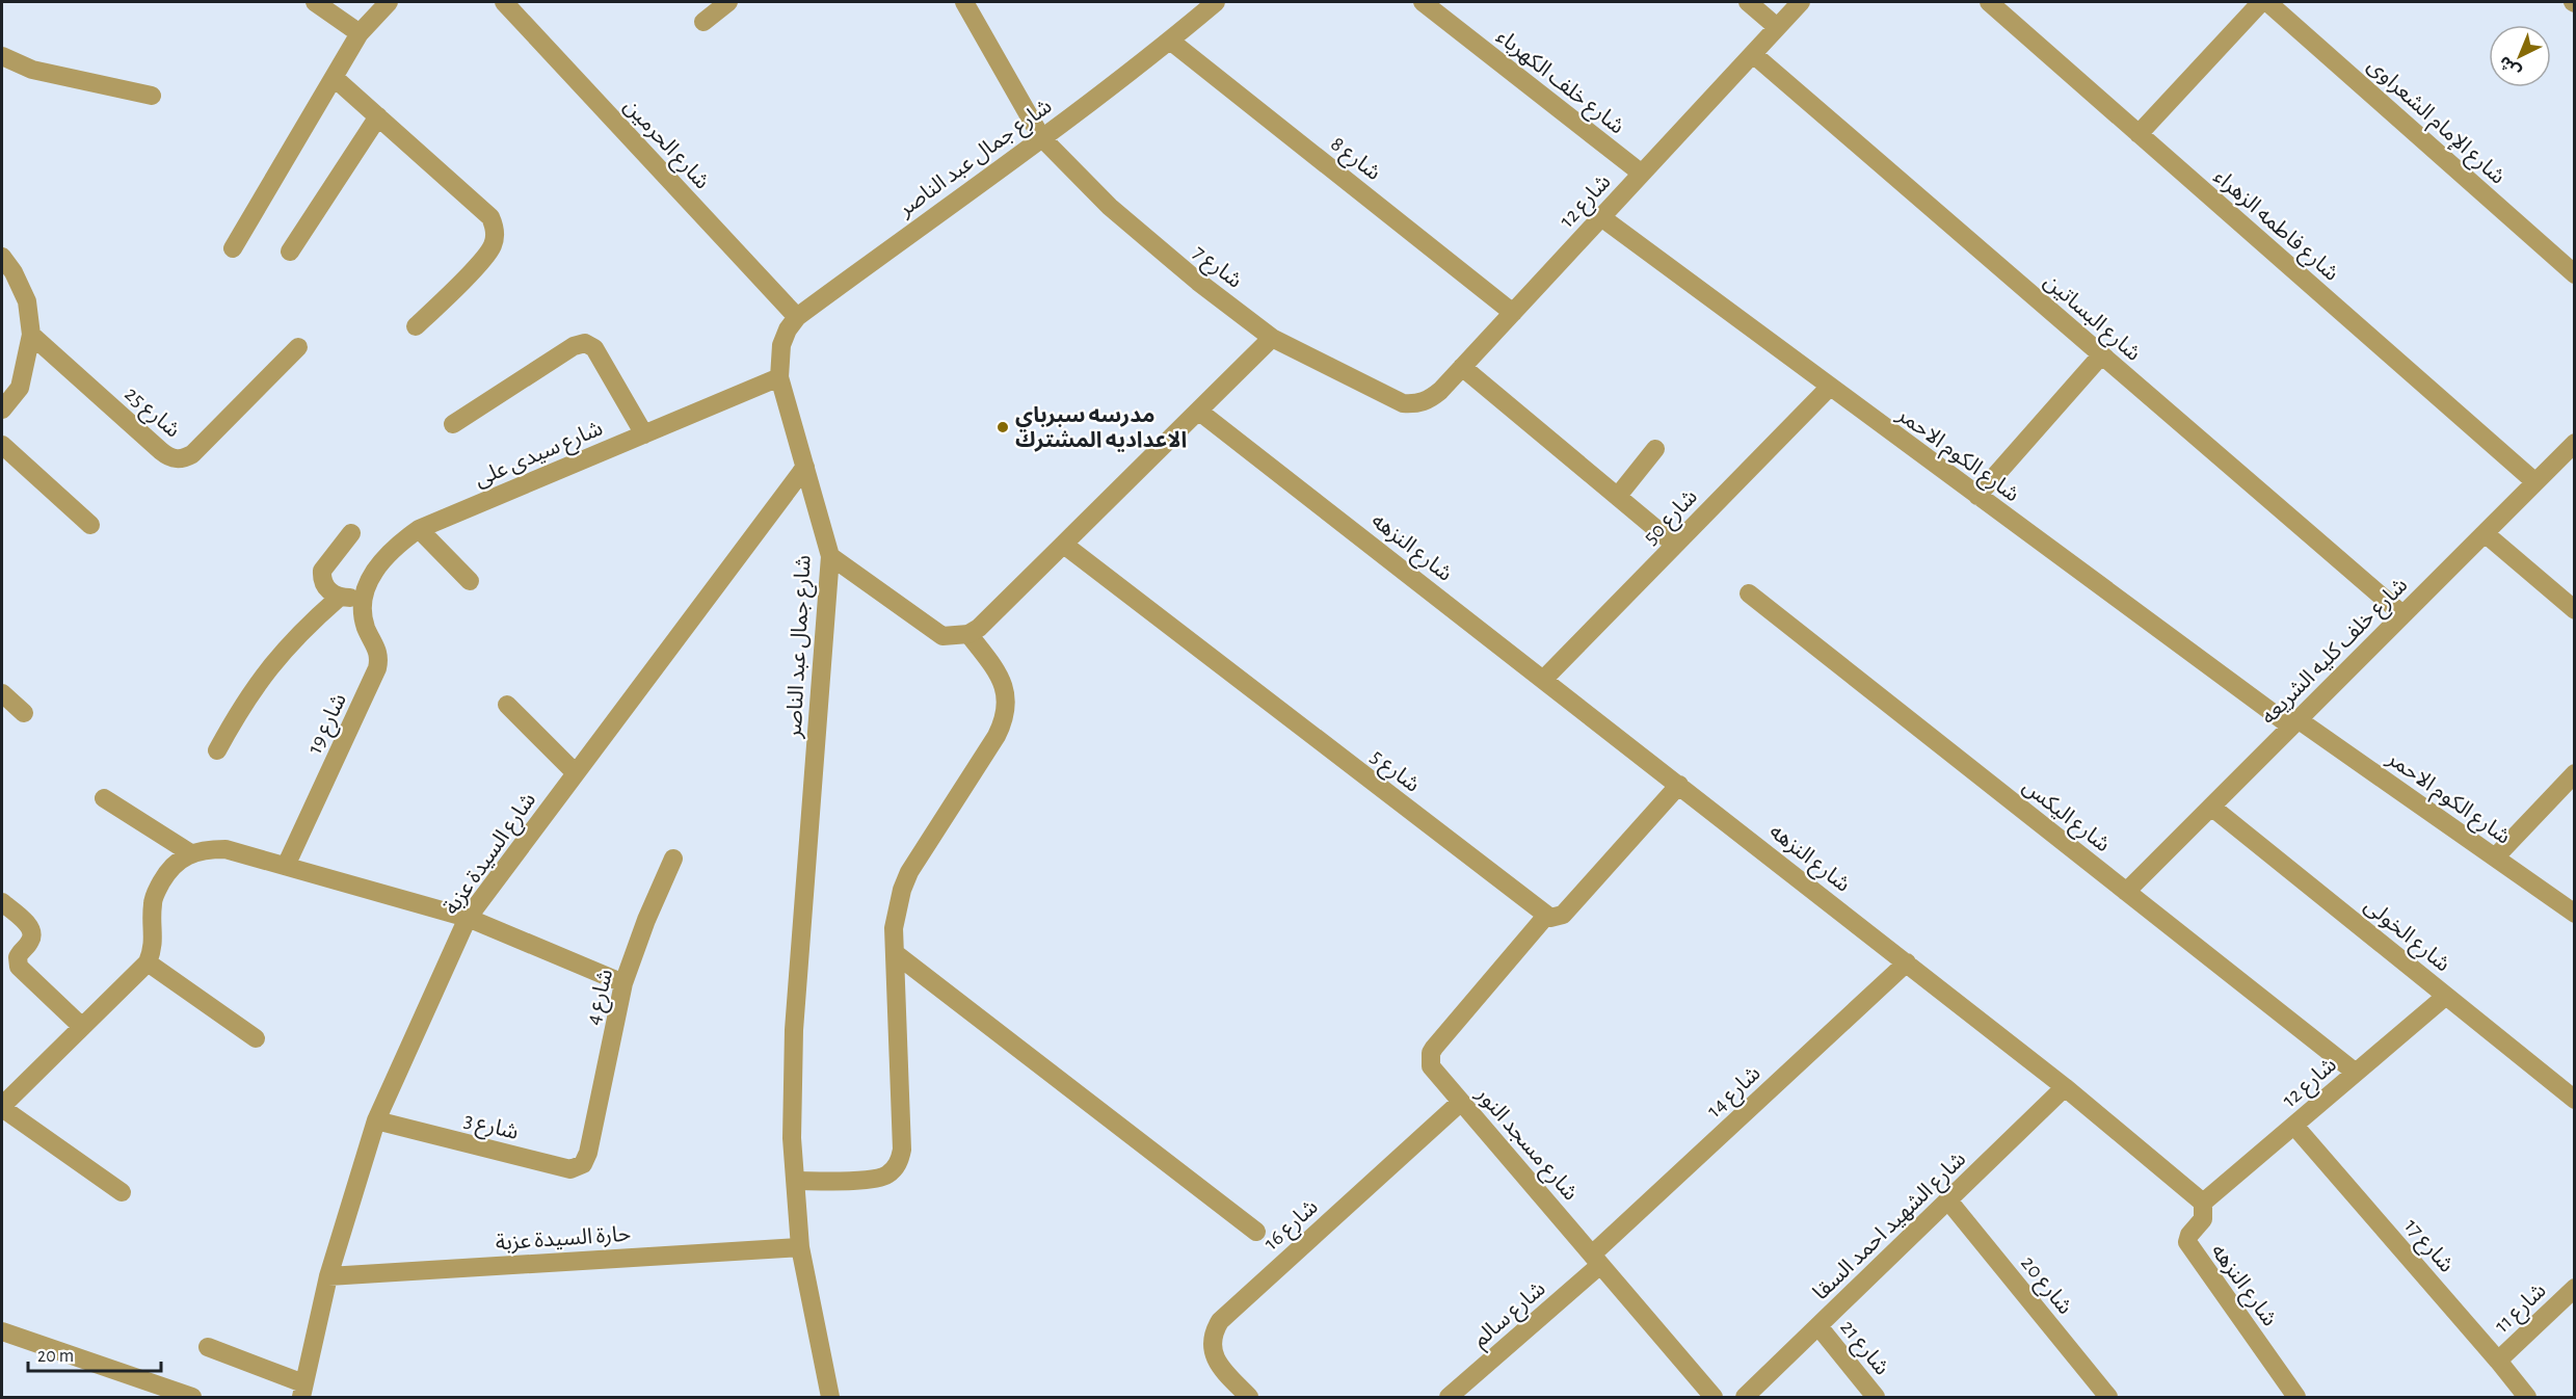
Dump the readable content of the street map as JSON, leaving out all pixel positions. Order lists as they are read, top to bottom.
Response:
{
  "streets": {
    "street": [
      "شارع خلف الكهرباء",
      "شارع الإمام الشعراوى",
      "شارع الحرمين",
      "شارع جمال عبد الناصر",
      "شارع 8",
      "شارع 12",
      "شارع فاطمه الزهراء",
      "شارع 7",
      "شارع البساتين",
      "شارع 25",
      "شارع سيدى على",
      "شارع الكوم الاحمر",
      "شارع 50",
      "شارع النزهه",
      "شارع خلف كليه الشريعه",
      "شارع 19",
      "شارع 5",
      "شارع اليكس",
      "شارع السيدة عزبة",
      "شارع الخولى",
      "شارع 4",
      "شارع 14",
      "شارع 3",
      "شارع مسجد النور",
      "شارع 16",
      "شارع الشهيد احمد السقا",
      "حارة السيدة عزبة",
      "شارع 17",
      "شارع 20",
      "شارع 11",
      "شارع سالم",
      "شارع 21"
    ]
  },
  "crossings": [
    ["شارع خلف الكهرباء", "شارع 12"],
    ["شارع الحرمين", "شارع جمال عبد الناصر"],
    ["شارع جمال عبد الناصر", "شارع 8"],
    ["شارع جمال عبد الناصر", "شارع 7"],
    ["شارع جمال عبد الناصر", "شارع سيدى على"],
    ["شارع جمال عبد الناصر", "شارع السيدة عزبة"],
    ["شارع جمال عبد الناصر", "حارة السيدة عزبة"],
    ["شارع 8", "شارع 12"],
    ["شارع 12", "شارع 7"],
    ["شارع 12", "شارع البساتين"],
    ["شارع 12", "شارع الكوم الاحمر"],
    ["شارع 12", "شارع النزهه"],
    ["شارع 12", "شارع اليكس"],
    ["شارع 12", "شارع الخولى"],
    ["شارع 12", "شارع 17"],
    ["شارع فاطمه الزهراء", "شارع خلف كليه الشريعه"],
    ["شارع البساتين", "شارع خلف كليه الشريعه"],
    ["شارع سيدى على", "شارع 19"],
    ["شارع الكوم الاحمر", "شارع 50"],
    ["شارع الكوم الاحمر", "شارع خلف كليه الشريعه"],
    ["شارع 50", "شارع النزهه"],
    ["شارع النزهه", "شارع 14"],
    ["شارع النزهه", "شارع الشهيد احمد السقا"],
    ["شارع خلف كليه الشريعه", "شارع اليكس"],
    ["شارع خلف كليه الشريعه", "شارع الخولى"],
    ["شارع 5", "شارع مسجد النور"],
    ["شارع السيدة عزبة", "شارع 3"],
    ["شارع السيدة عزبة", "حارة السيدة عزبة"],
    ["شارع 4", "شارع 3"],
    ["شارع 14", "شارع مسجد النور"],
    ["شارع 14", "شارع سالم"],
    ["شارع مسجد النور", "شارع 16"],
    ["شارع مسجد النور", "شارع سالم"],
    ["شارع الشهيد احمد السقا", "شارع 20"],
    ["شارع الشهيد احمد السقا", "شارع 21"],
    ["شارع 17", "شارع 11"]
  ],
  "places": ["مدرسه سبرباي الاعداديه المشترك"],
  "scale_bar": "20 m",
  "north": "bottom left"
}
